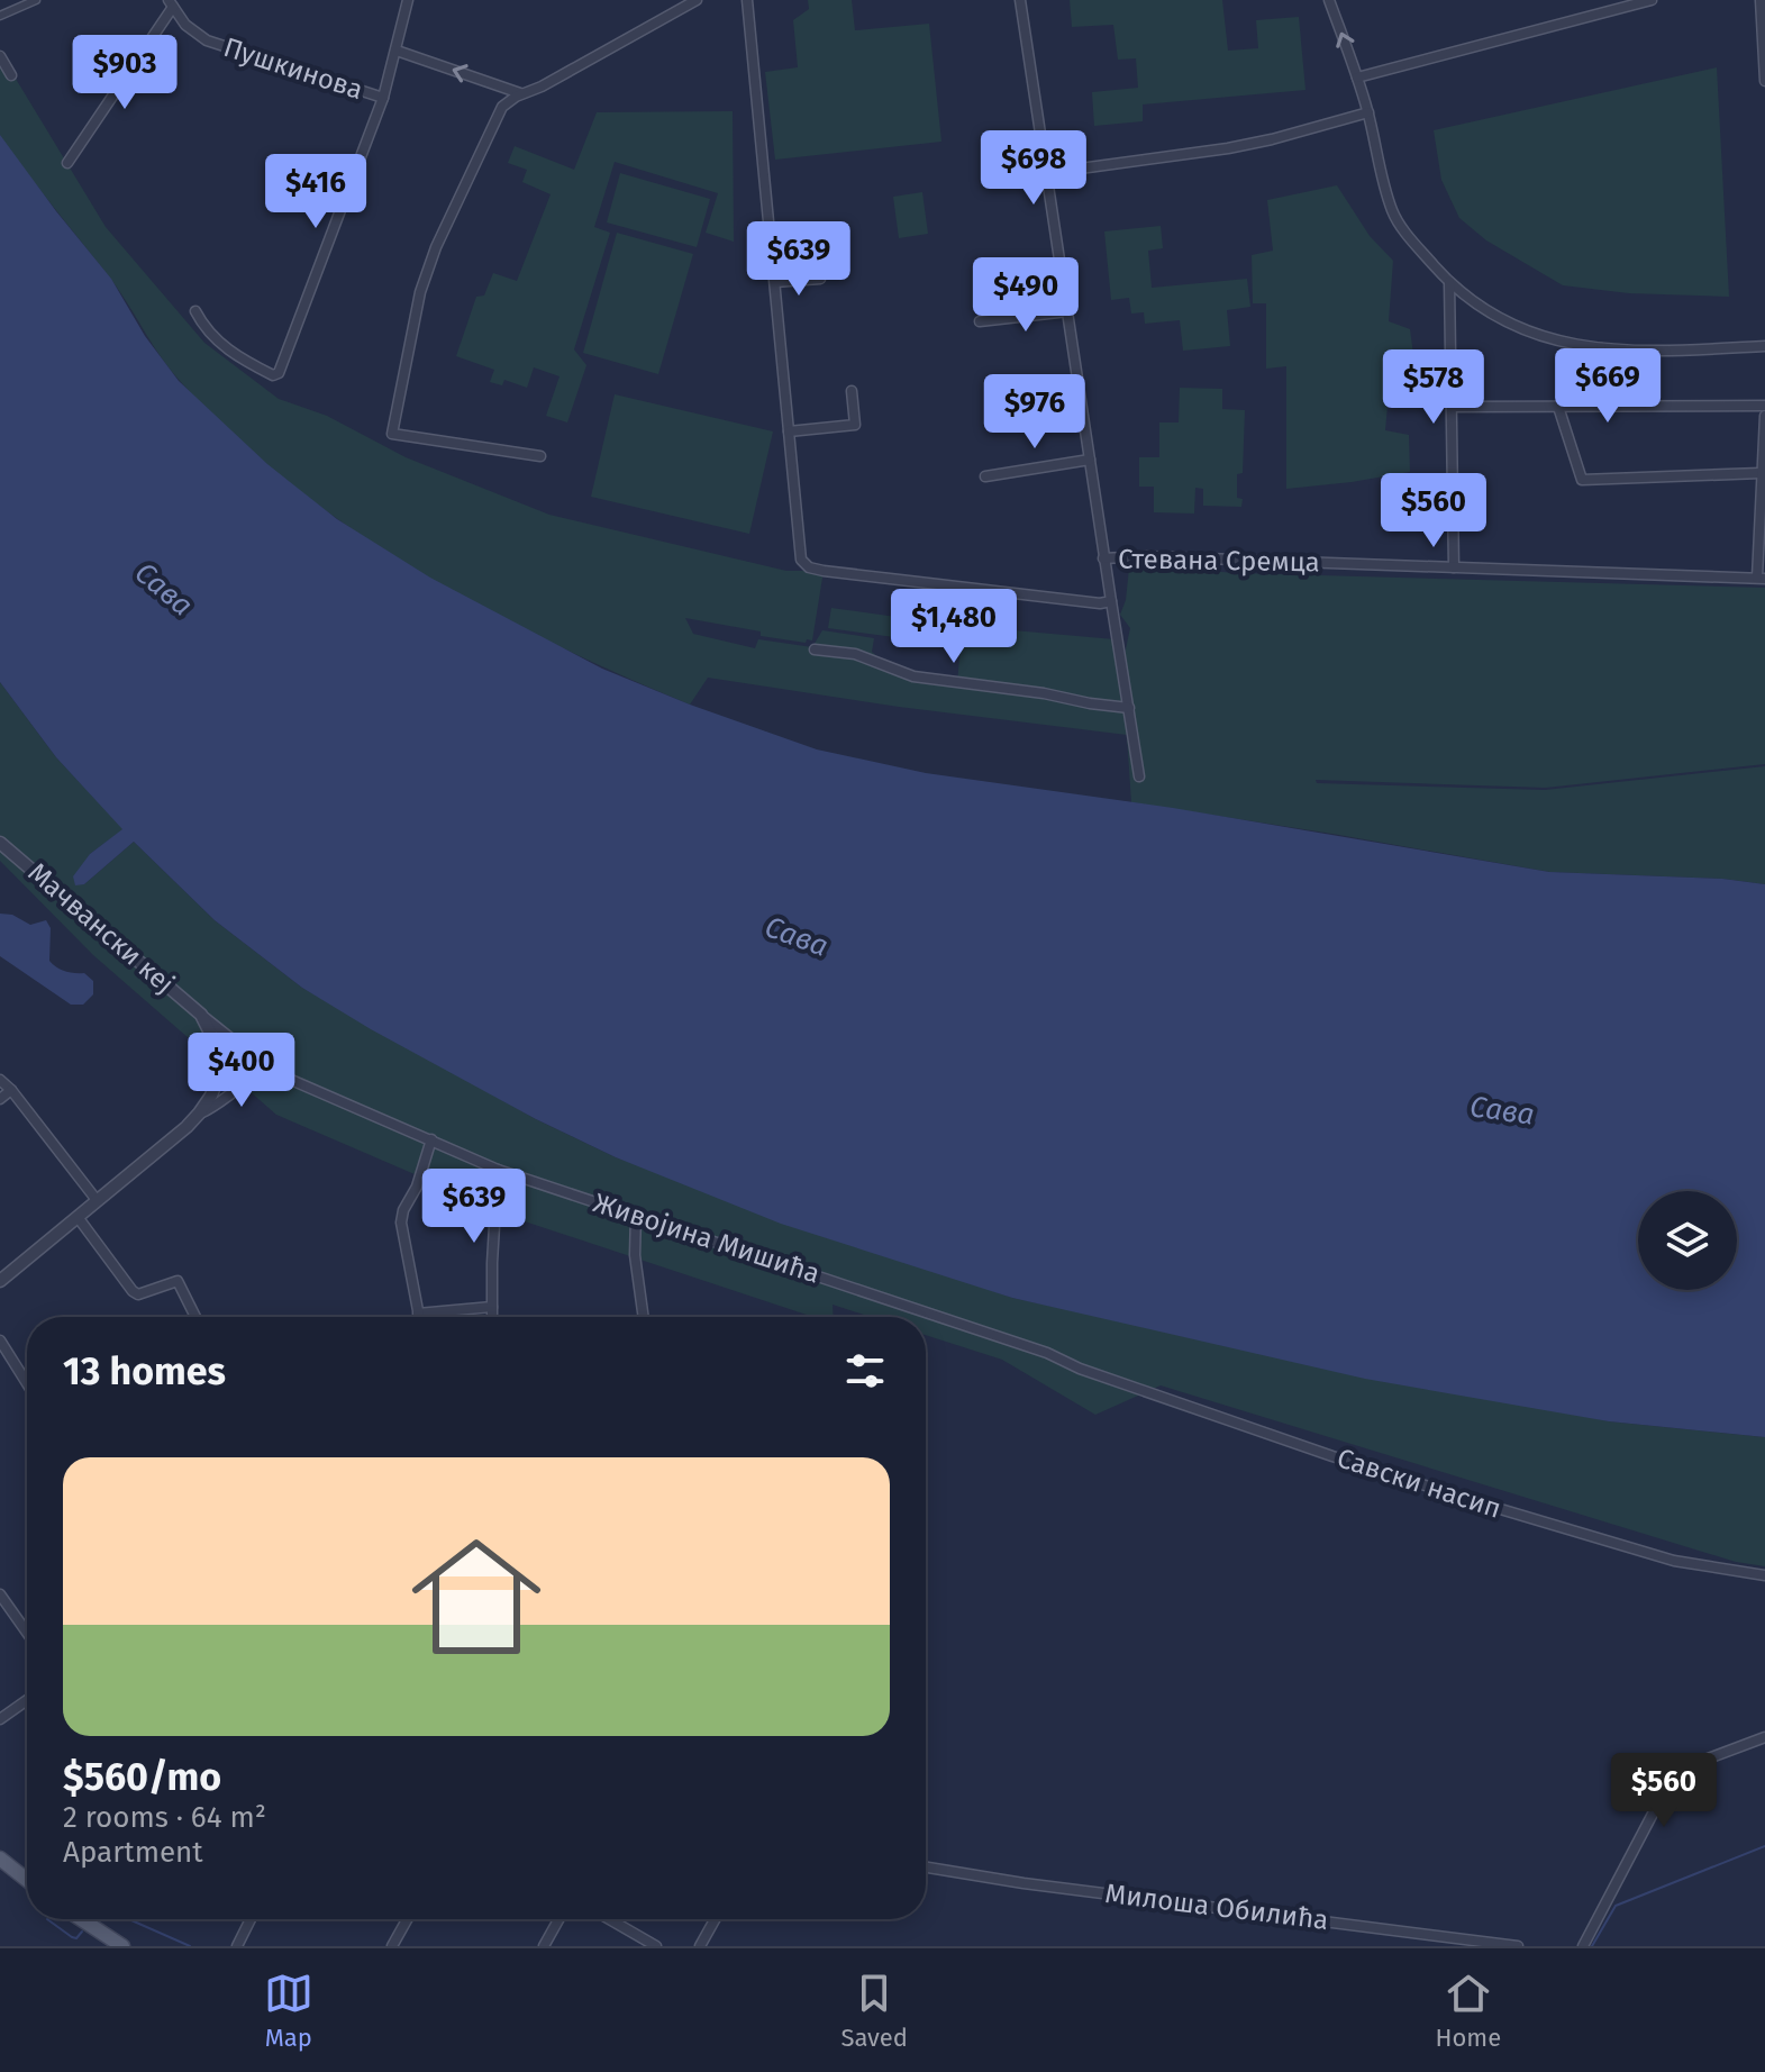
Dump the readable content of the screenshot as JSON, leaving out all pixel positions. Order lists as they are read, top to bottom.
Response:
{
  "streets": {
    "street": [
      "Пушкинова",
      "Стевана Сремца",
      "Мачвански кеј",
      "Живојина Мишића",
      "Савски насип",
      "Милоша Обилића"
    ]
  },
  "crossings": [
    ["Мачвански кеј", "Живојина Мишића"],
    ["Живојина Мишића", "Савски насип"]
  ],
  "water": ["Сава"],
  "page": {
    "price": [
      "$903",
      "$698",
      "$416",
      "$639",
      "$490",
      "$669",
      "$578",
      "$976",
      "$560",
      "$1,480",
      "$400",
      "$639",
      "$560"
    ],
    "heading": "13 homes",
    "list": [
      {
        "name": "$560/mo",
        "note": "2 rooms · 64 m² · Apartment"
      }
    ],
    "tabs": ["Map", "Saved", "Home"]
  }
}
